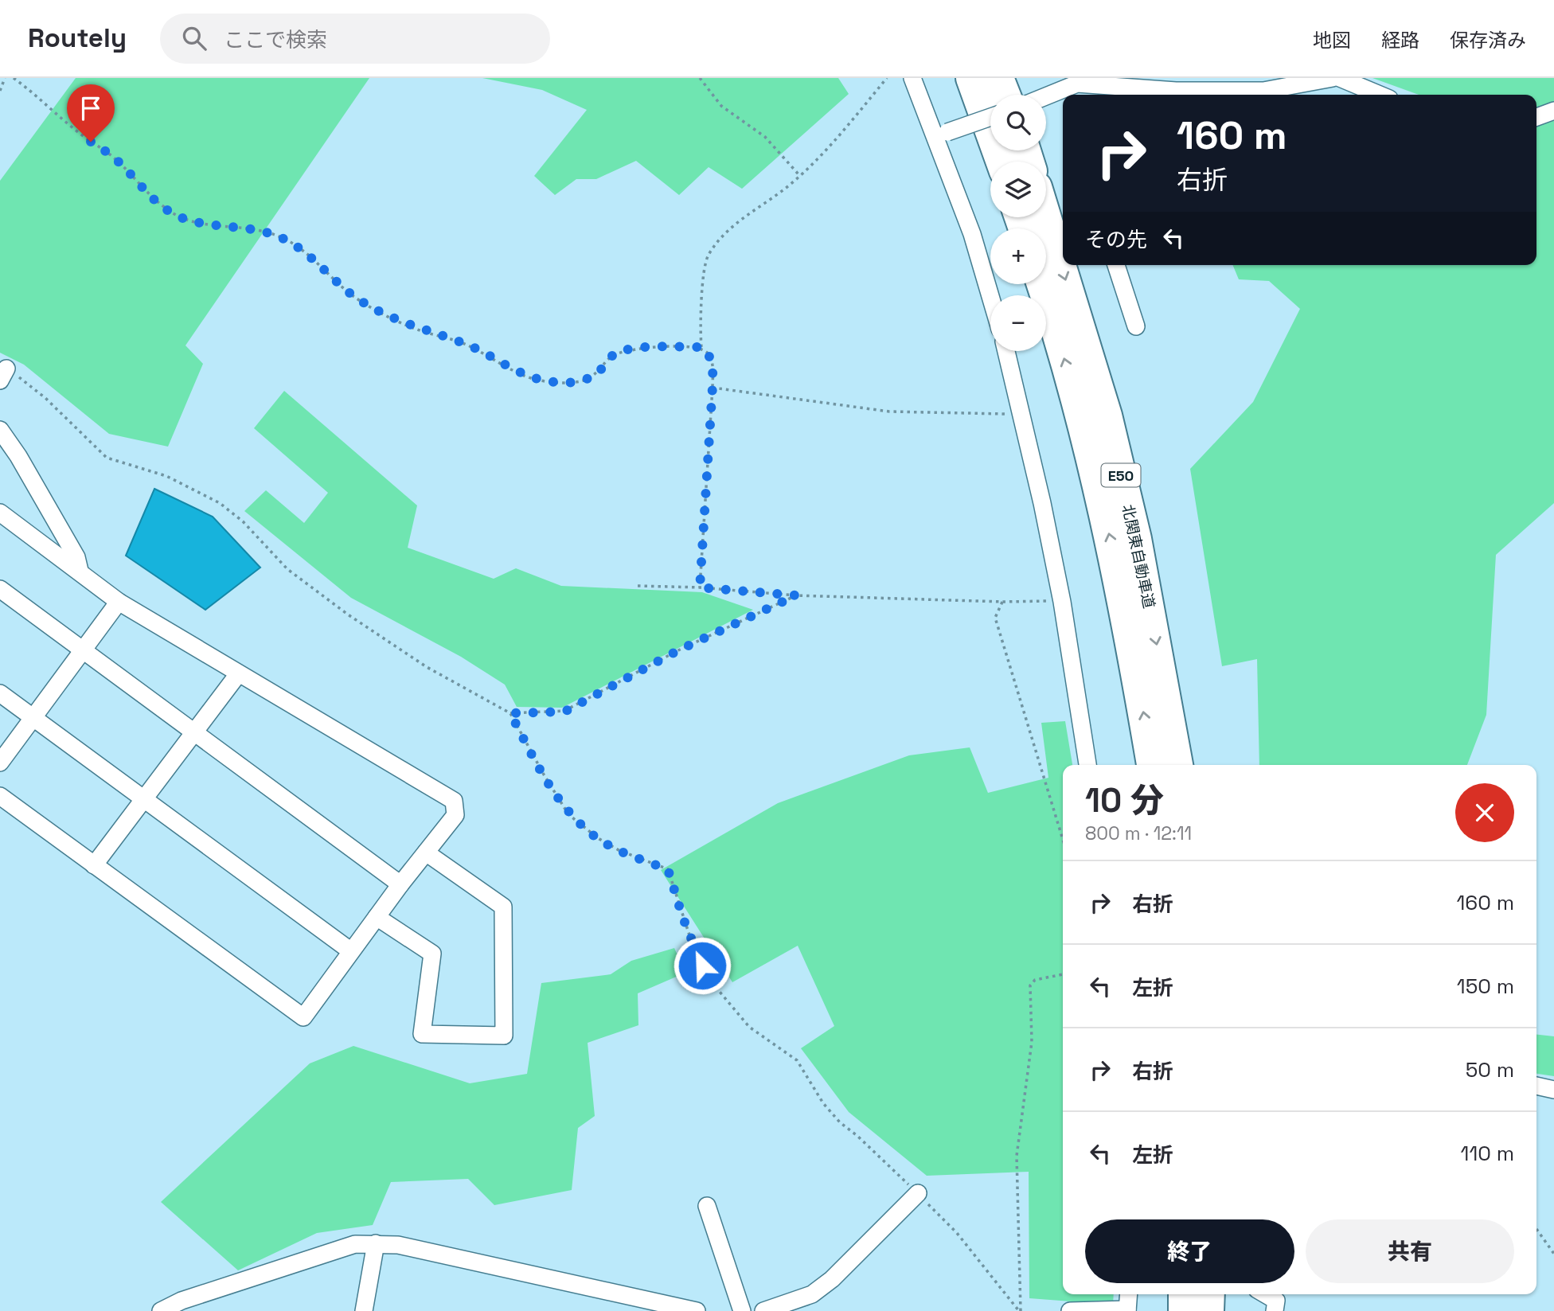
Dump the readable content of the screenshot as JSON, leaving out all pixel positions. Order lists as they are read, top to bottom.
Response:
{
  "streets": {
    "highway": ["E50", "北関東自動車道"]
  },
  "page": {
    "header": "Routely",
    "search": "ここで検索",
    "nav": ["地図", "経路", "保存済み"],
    "map_buttons": ["+", "−"],
    "turn": ["160 m", "右折"],
    "then": "その先",
    "heading": ["10 分", "800 m · 12:11"],
    "list": [
      {
        "name": "右折",
        "value": "160 m"
      },
      {
        "name": "左折",
        "value": "150 m"
      },
      {
        "name": "右折",
        "value": "50 m"
      },
      {
        "name": "左折",
        "value": "110 m"
      }
    ],
    "buttons": ["終了", "共有"]
  }
}
